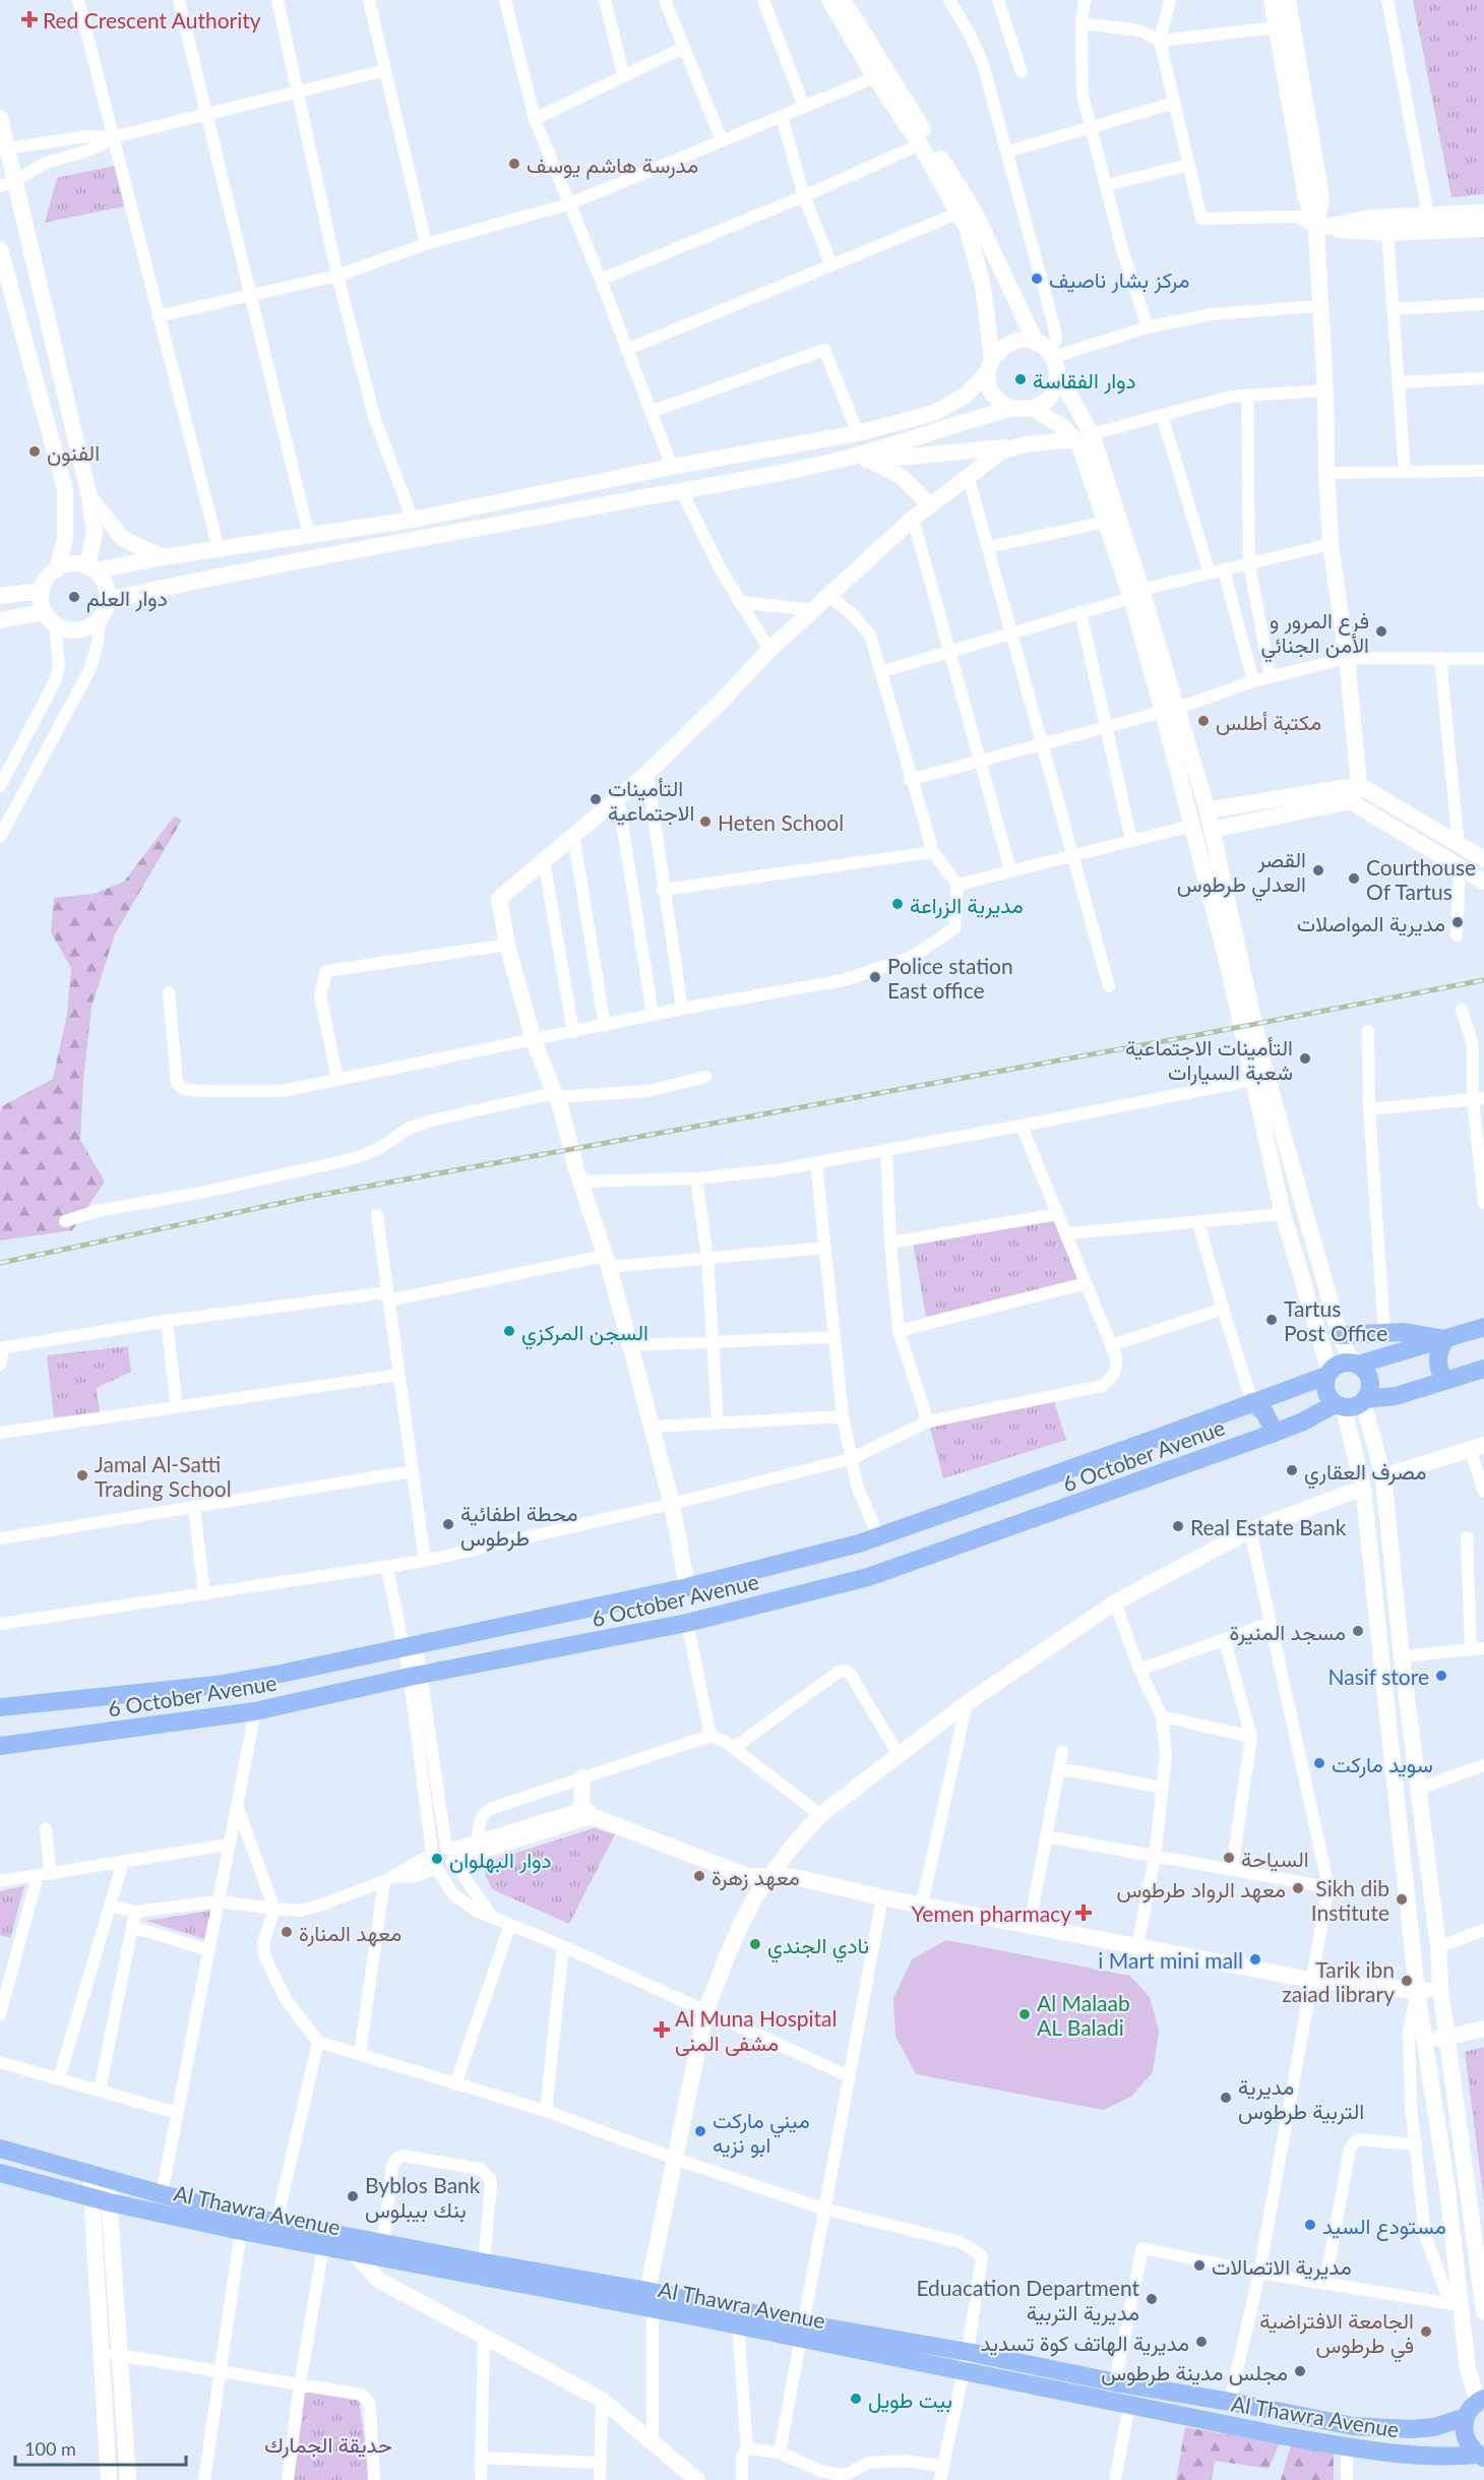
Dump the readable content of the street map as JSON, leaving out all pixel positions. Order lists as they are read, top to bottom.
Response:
{
  "streets": {
    "main road": ["6 October Avenue", "Al Thawra Avenue"]
  },
  "parks": ["حديقة الجمارك"],
  "places": {
    "health": ["Red Crescent Authority", "Yemen pharmacy", "Al Muna Hospital مشفى المنى"],
    "other": [
      "مدرسة هاشم يوسف",
      "مركز بشار ناصيف",
      "دوار الفقاسة",
      "الفنون",
      "دوار العلم",
      "فرع المرور و الأمن الجنائي",
      "مكتبة أطلس",
      "التأمينات الاجتماعية",
      "Heten School",
      "القصر العدلي طرطوس",
      "Courthouse Of Tartus",
      "مديرية الزراعة",
      "مديرية المواصلات",
      "Police station East office",
      "التأمينات الاجتماعية شعبة السيارات",
      "Tartus Post Office",
      "السجن المركزي",
      "مصرف العقاري",
      "Jamal Al-Satti Trading School",
      "محطة اطفائية طرطوس",
      "Real Estate Bank",
      "مسجد المنيرة",
      "Nasif store",
      "سويد ماركت",
      "السياحة",
      "دوار البهلوان",
      "معهد زهرة",
      "معهد الرواد طرطوس",
      "Sikh dib Institute",
      "معهد المنارة",
      "نادي الجندي",
      "i Mart mini mall",
      "Tarik ibn zaiad library",
      "Al Malaab AL Baladi",
      "مديرية التربية طرطوس",
      "ميني ماركت ابو نزيه",
      "Byblos Bank بنك بيبلوس",
      "مستودع السيد",
      "مديرية الاتصالات",
      "Eduacation Department مديرية التربية",
      "الجامعة الافتراضية في طرطوس",
      "مديرية الهاتف كوة تسديد",
      "مجلس مدينة طرطوس",
      "بيت طويل"
    ]
  },
  "scale_bar": "100 m"
}
